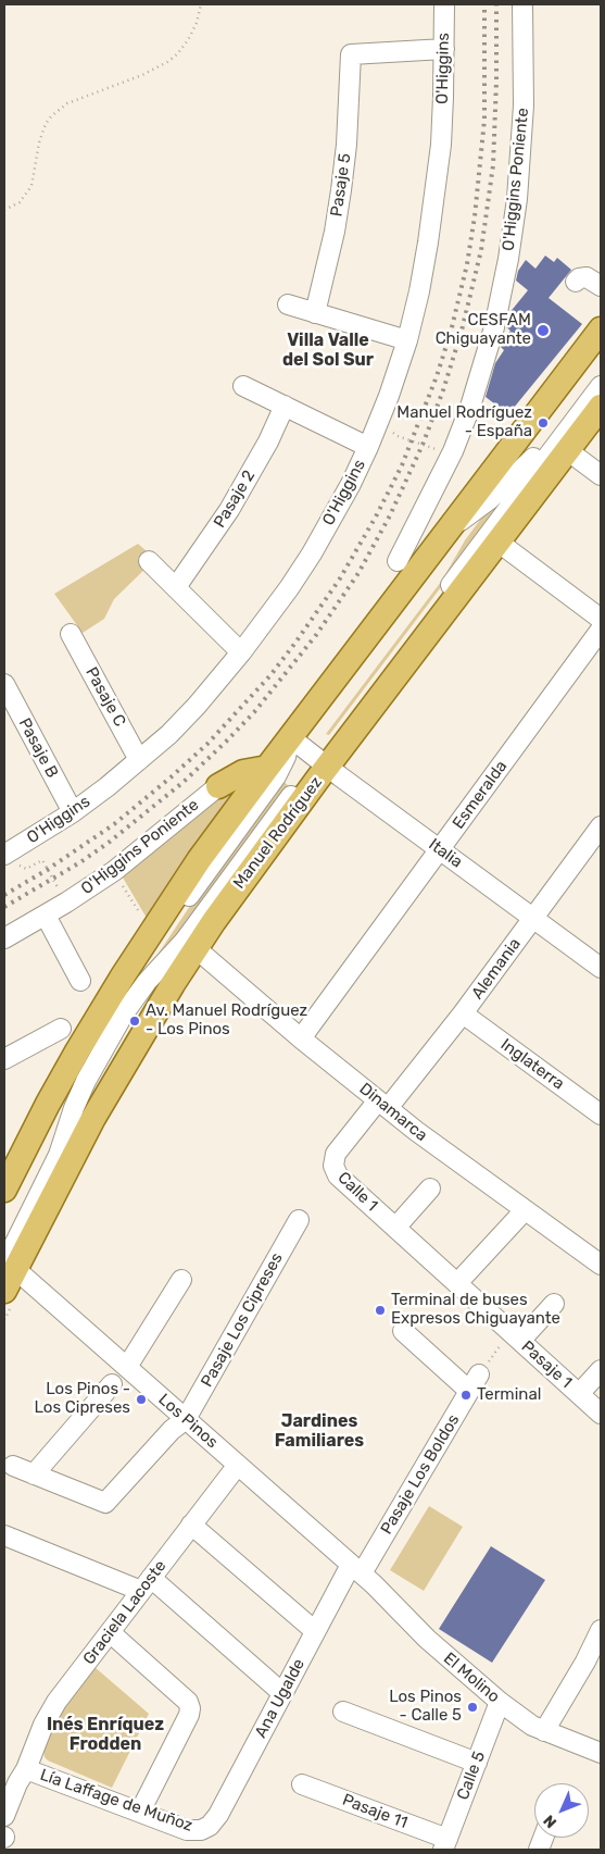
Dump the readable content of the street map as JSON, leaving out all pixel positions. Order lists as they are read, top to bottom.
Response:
{
  "streets": {
    "main road": ["Manuel Rodríguez"],
    "street": [
      "O'Higgins",
      "O'Higgins Poniente",
      "Pasaje 5",
      "Pasaje 2",
      "Pasaje C",
      "Pasaje B",
      "Esmeralda",
      "Italia",
      "Alemania",
      "Inglaterra",
      "Dinamarca",
      "Calle 1",
      "Pasaje Los Cipreses",
      "Pasaje 1",
      "Los Pinos",
      "Pasaje Los Boldos",
      "Graciela Lacoste",
      "El Molino",
      "Ana Ugalde",
      "Calle 5",
      "Lía Laffage de Muñoz",
      "Pasaje 11"
    ]
  },
  "crossings": [
    ["O'Higgins", "Pasaje 5"],
    ["O'Higgins", "Pasaje C"],
    ["O'Higgins", "Pasaje B"],
    ["Esmeralda", "Italia"],
    ["Esmeralda", "Dinamarca"],
    ["Manuel Rodríguez", "Italia"],
    ["Manuel Rodríguez", "Dinamarca"],
    ["Manuel Rodríguez", "Los Pinos"],
    ["Italia", "Alemania"],
    ["Alemania", "Inglaterra"],
    ["Alemania", "Dinamarca"],
    ["Alemania", "Calle 1"],
    ["Dinamarca", "Calle 1"],
    ["Calle 1", "Pasaje 1"],
    ["Pasaje Los Cipreses", "Los Pinos"],
    ["Los Pinos", "Pasaje Los Boldos"],
    ["Los Pinos", "Graciela Lacoste"],
    ["Los Pinos", "El Molino"],
    ["Los Pinos", "Ana Ugalde"],
    ["Pasaje Los Boldos", "El Molino"],
    ["Pasaje Los Boldos", "Ana Ugalde"],
    ["Graciela Lacoste", "Lía Laffage de Muñoz"],
    ["El Molino", "Ana Ugalde"],
    ["El Molino", "Calle 5"],
    ["Ana Ugalde", "Lía Laffage de Muñoz"],
    ["Calle 5", "Pasaje 11"]
  ],
  "districts": ["Villa Valle del Sol Sur", "Jardines Familiares", "Inés Enríquez Frodden"],
  "places": [
    "CESFAM Chiguayante",
    "Manuel Rodríguez - España",
    "Av. Manuel Rodríguez - Los Pinos",
    "Terminal de buses Expresos Chiguayante",
    "Terminal",
    "Los Pinos - Los Cipreses",
    "Los Pinos - Calle 5"
  ],
  "north": "bottom left"
}
